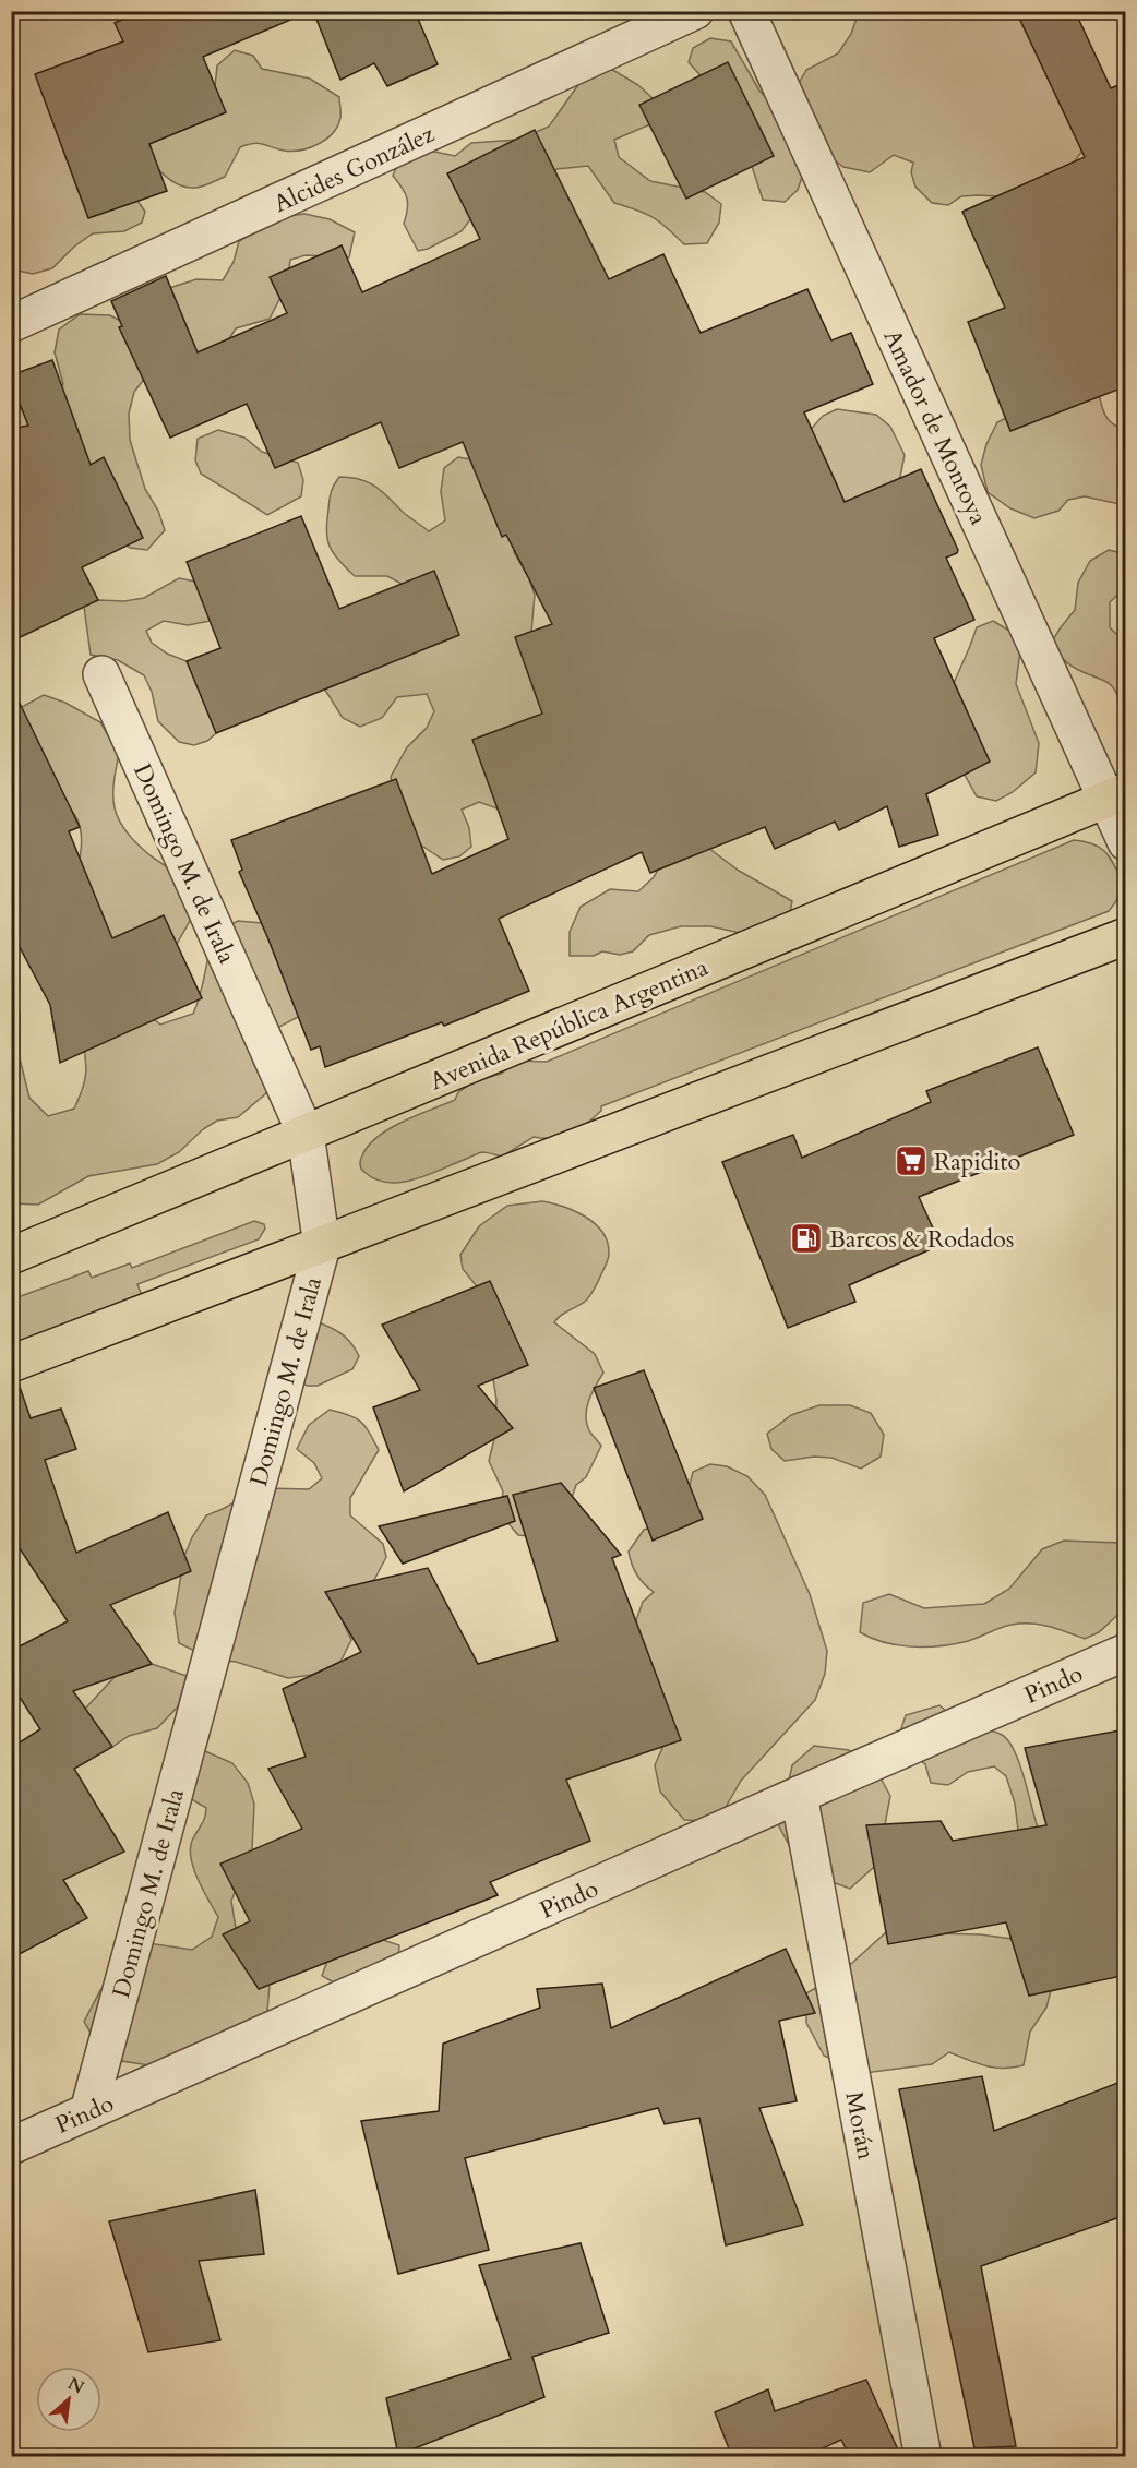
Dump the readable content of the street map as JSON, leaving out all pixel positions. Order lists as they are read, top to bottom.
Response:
{
  "streets": {
    "main road": ["Avenida República Argentina"],
    "street": [
      "Alcides González",
      "Amador de Montoya",
      "Domingo M. de Irala",
      "Pindo",
      "Morán"
    ]
  },
  "crossings": [
    ["Amador de Montoya", "Avenida República Argentina"],
    ["Domingo M. de Irala", "Avenida República Argentina"],
    ["Domingo M. de Irala", "Pindo"],
    ["Pindo", "Morán"]
  ],
  "places": {
    "supermarket": ["Rapidito"],
    "fuel station": ["Barcos & Rodados"]
  },
  "north": "top right"
}
